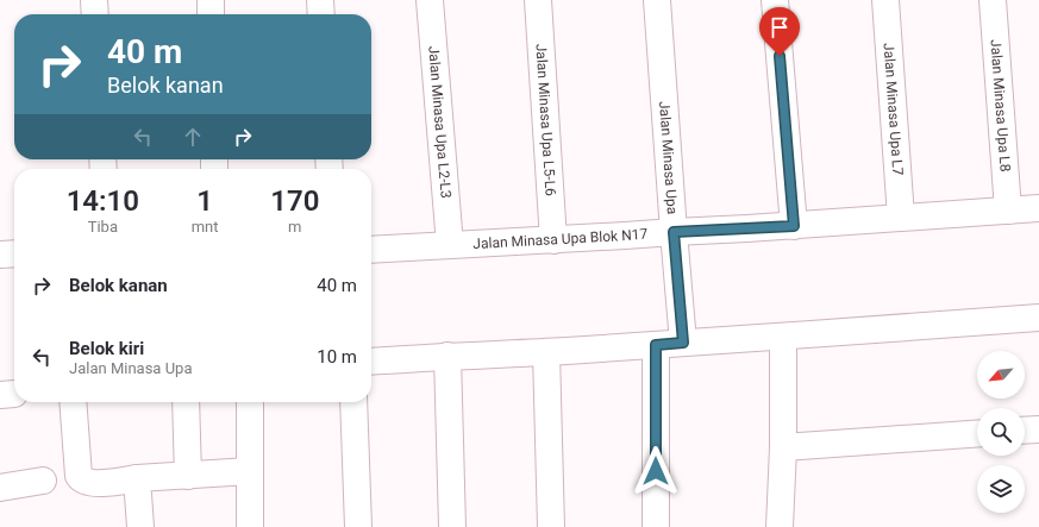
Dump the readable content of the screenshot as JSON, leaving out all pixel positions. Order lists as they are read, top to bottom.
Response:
{
  "streets": {
    "street": [
      "Jalan Minasa Upa L8",
      "Jalan Minasa Upa L7",
      "Jalan Minasa Upa L5-L6",
      "Jalan Minasa Upa L2-L3",
      "Jalan Minasa Upa",
      "Jalan Minasa Upa Blok N17"
    ]
  },
  "crossings": [
    ["Jalan Minasa Upa L8", "Jalan Minasa Upa Blok N17"],
    ["Jalan Minasa Upa L7", "Jalan Minasa Upa Blok N17"],
    ["Jalan Minasa Upa L5-L6", "Jalan Minasa Upa Blok N17"],
    ["Jalan Minasa Upa L2-L3", "Jalan Minasa Upa Blok N17"],
    ["Jalan Minasa Upa", "Jalan Minasa Upa Blok N17"]
  ],
  "north": "bottom left",
  "page": {
    "turn": ["40 m", "Belok kanan"],
    "eta": [
      "14:10",
      "Tiba",
      "1",
      "mnt",
      "170",
      "m"
    ],
    "list": [
      {
        "name": "Belok kanan",
        "value": "40 m"
      },
      {
        "name": "Belok kiri",
        "note": "Jalan Minasa Upa",
        "value": "10 m"
      }
    ]
  }
}
